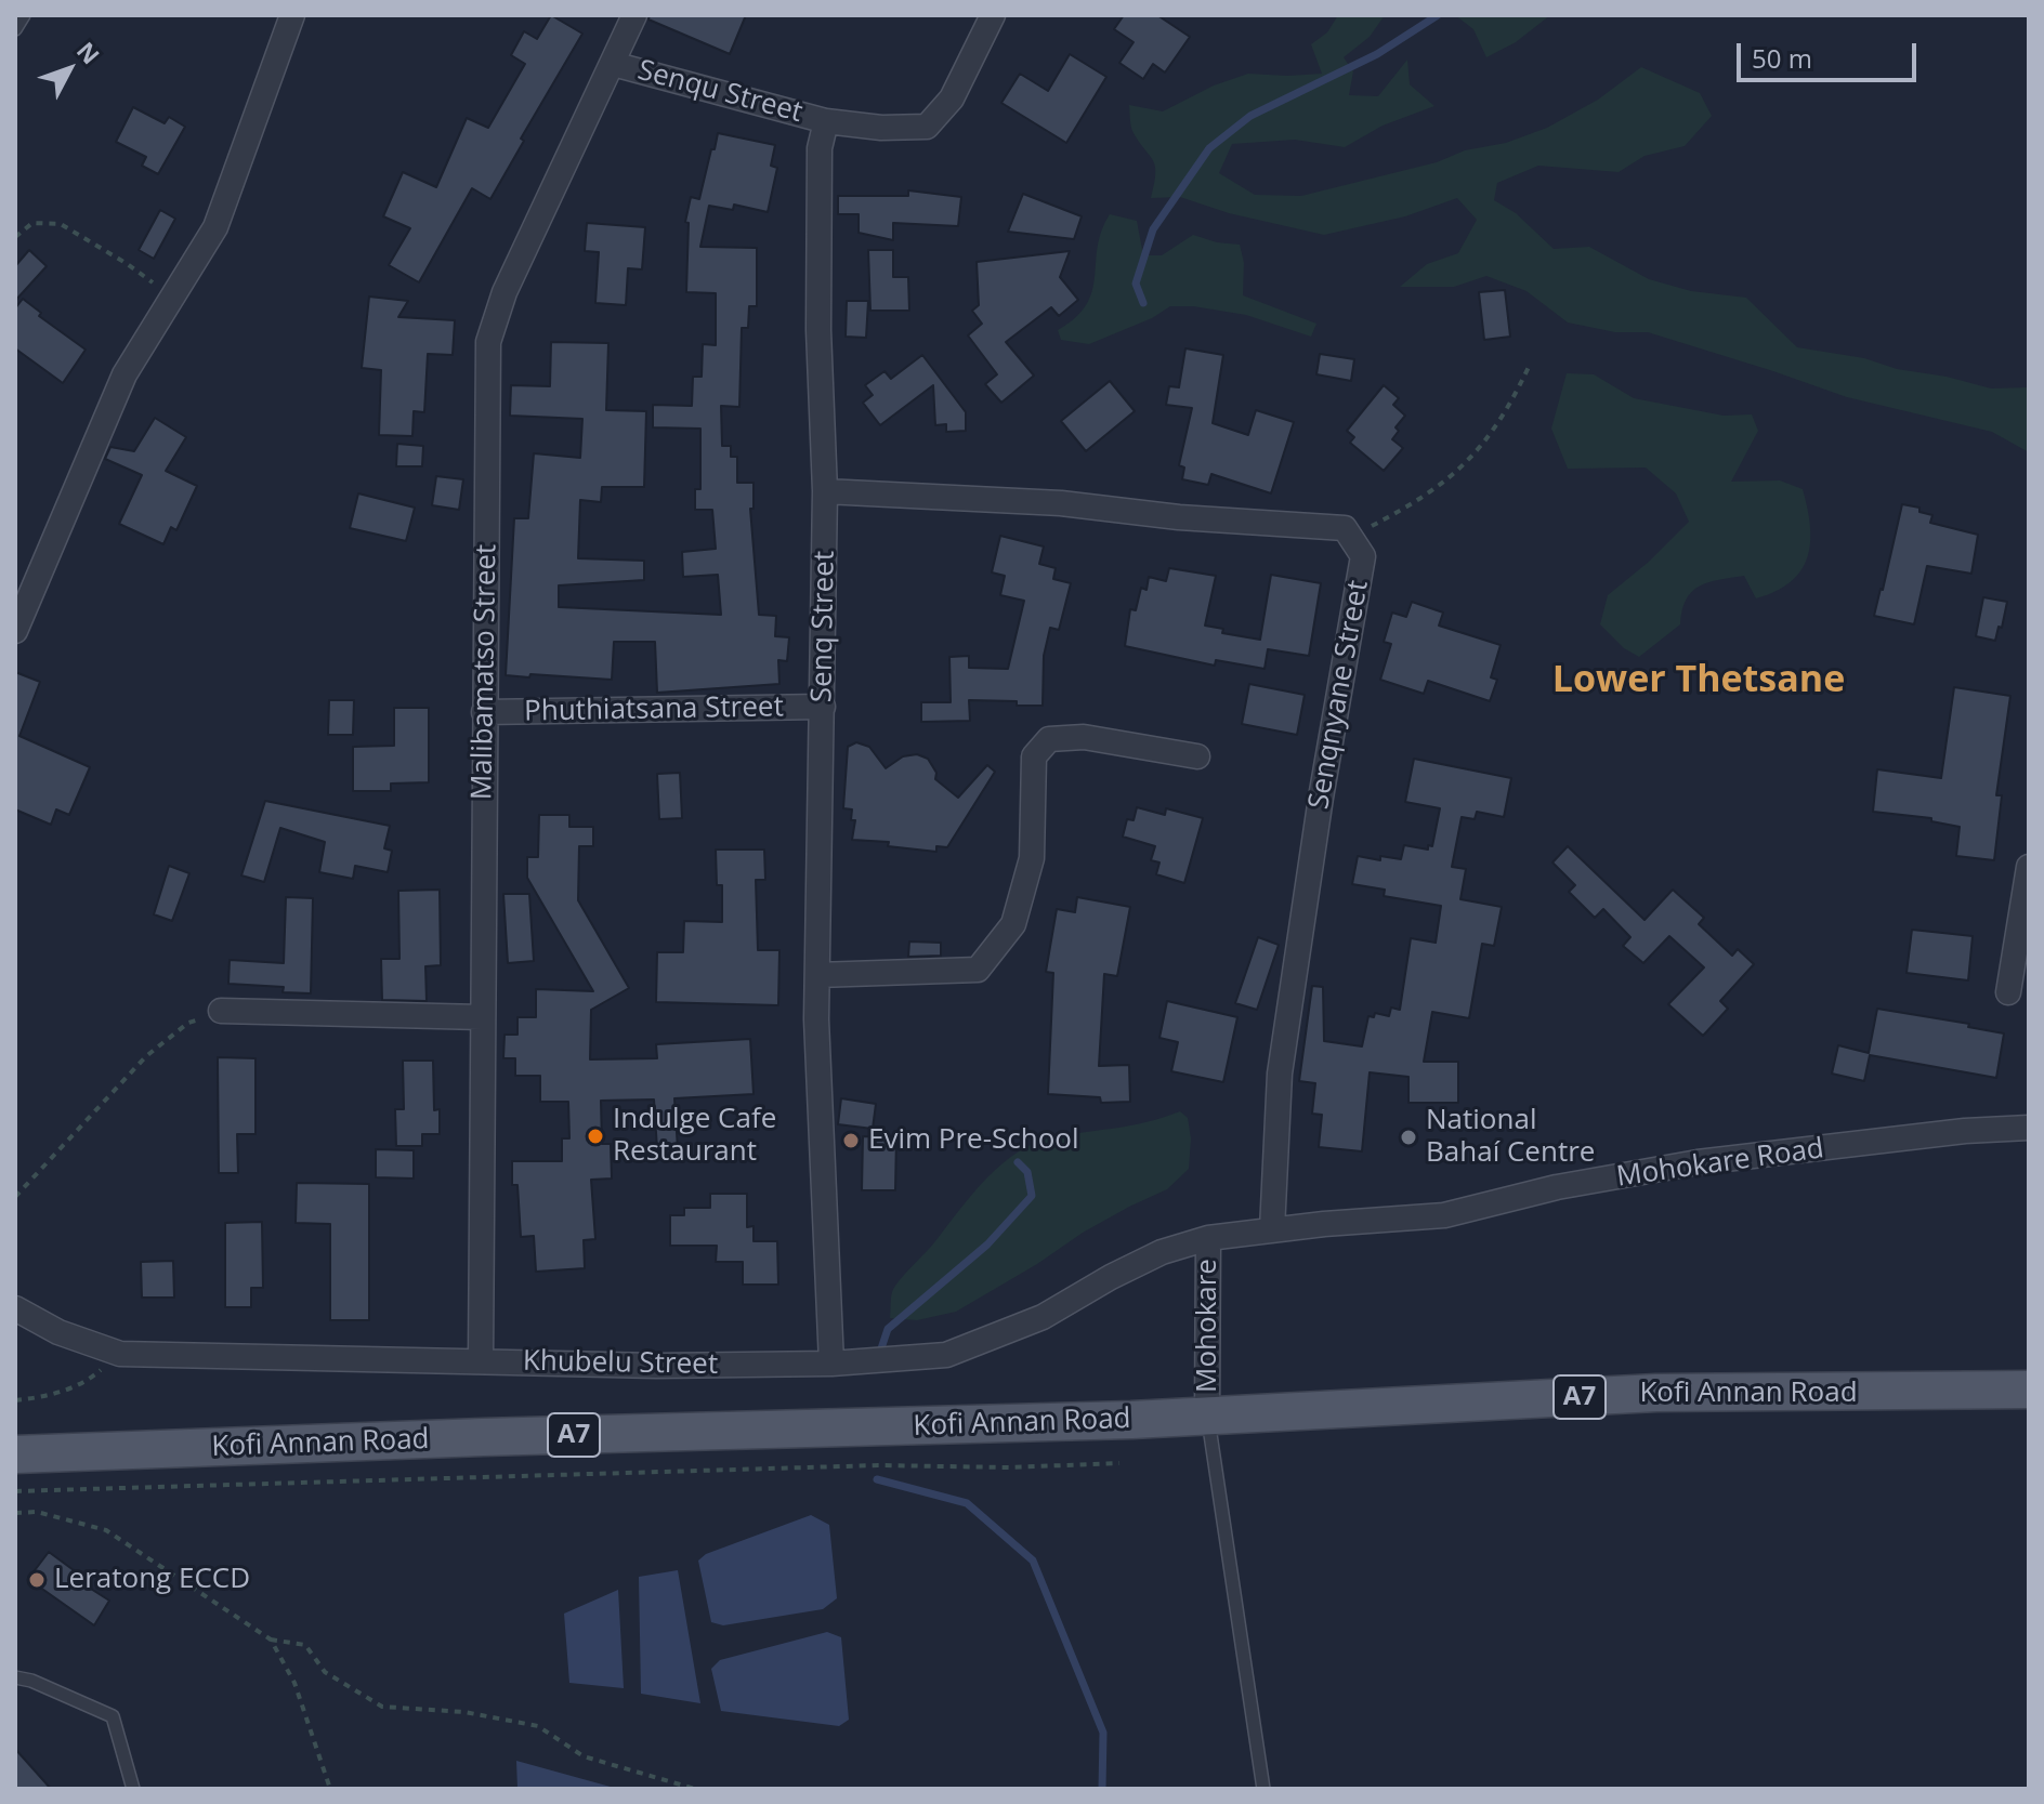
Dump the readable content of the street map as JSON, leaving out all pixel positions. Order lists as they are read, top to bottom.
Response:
{
  "streets": {
    "main road": ["Kofi Annan Road", "A7"],
    "street": [
      "Senqu Street",
      "Senq Street",
      "Malibamatso Street",
      "Senqnyane Street",
      "Phuthiatsana Street",
      "Mohokare Road",
      "Mohokare",
      "Khubelu Street"
    ]
  },
  "crossings": [
    ["Senqu Street", "Senq Street"],
    ["Senqu Street", "Malibamatso Street"],
    ["Senq Street", "Senqnyane Street"],
    ["Senq Street", "Phuthiatsana Street"],
    ["Senq Street", "Khubelu Street"],
    ["Malibamatso Street", "Phuthiatsana Street"],
    ["Malibamatso Street", "Khubelu Street"],
    ["Senqnyane Street", "Mohokare Road"],
    ["Mohokare Road", "Mohokare"],
    ["Mohokare Road", "Khubelu Street"],
    ["Mohokare", "Khubelu Street"],
    ["Mohokare", "Kofi Annan Road"]
  ],
  "districts": ["Lower Thetsane"],
  "places": [
    "Indulge Cafe Restaurant",
    "National Bahaí Centre",
    "Evim Pre-School",
    "Leratong ECCD"
  ],
  "scale_bar": "50 m",
  "north": "top right"
}
